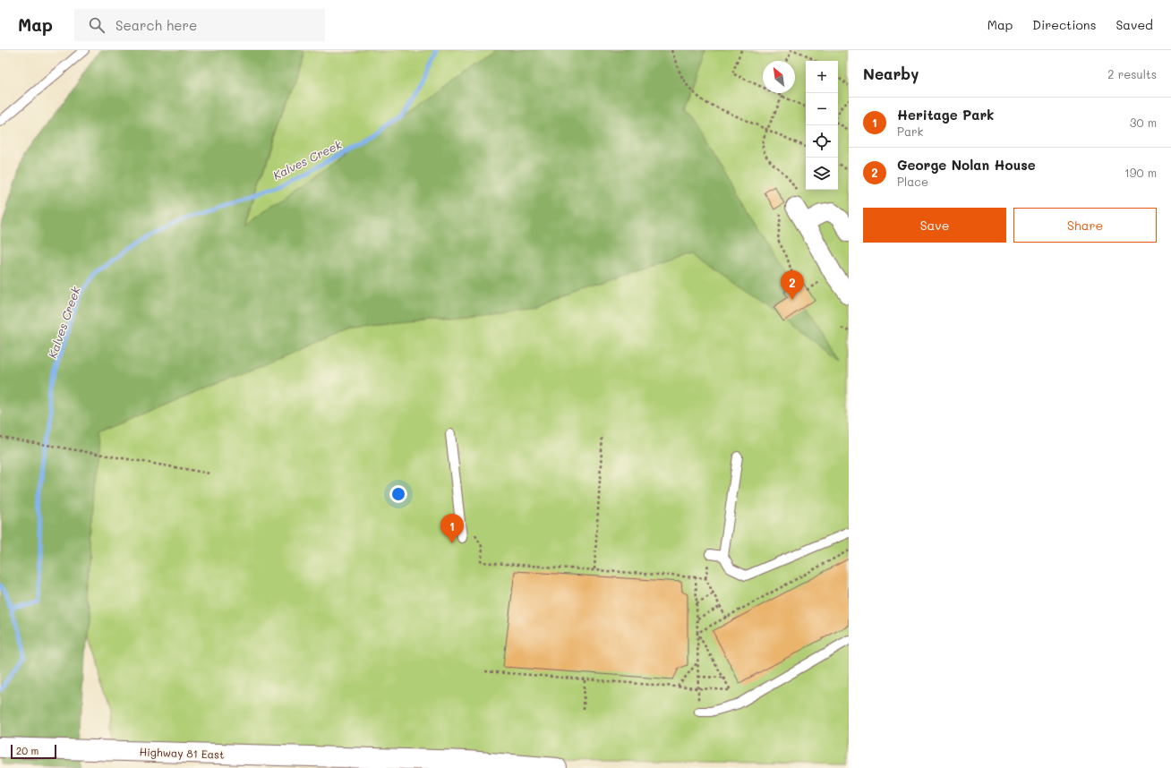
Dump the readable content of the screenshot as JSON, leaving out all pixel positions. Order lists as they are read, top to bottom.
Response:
{
  "streets": {
    "main road": ["Highway 81 East"]
  },
  "water": ["Kalves Creek"],
  "scale_bar": "20 m",
  "north": "top left",
  "page": {
    "header": "Map",
    "search": "Search here",
    "nav": ["Map", "Directions", "Saved"],
    "heading": ["Nearby", "2 results"],
    "map_buttons": ["+", "−"],
    "list": [
      {
        "mark": "1",
        "name": "Heritage Park",
        "note": "Park",
        "value": "30 m"
      },
      {
        "mark": "2",
        "name": "George Nolan House",
        "note": "Place",
        "value": "190 m"
      }
    ],
    "buttons": ["Save", "Share"],
    "pins": ["2", "1"],
    "scale": "20 m"
  }
}
